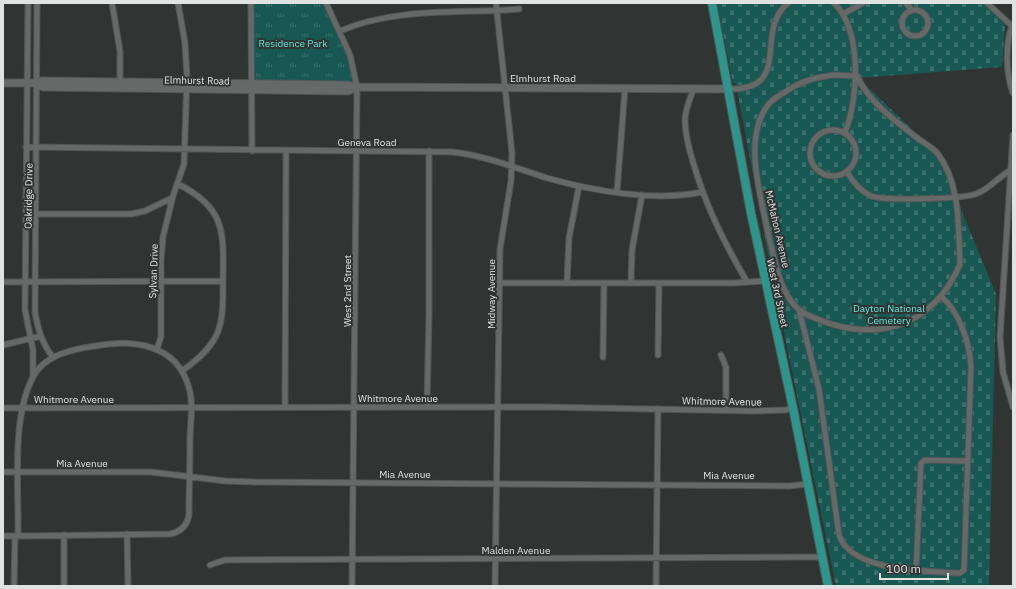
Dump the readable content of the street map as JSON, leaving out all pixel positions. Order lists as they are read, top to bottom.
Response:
{
  "streets": {
    "main road": ["West 3rd Street"],
    "street": [
      "Elmhurst Road",
      "Geneva Road",
      "Oakridge Drive",
      "McMahon Avenue",
      "Sylvan Drive",
      "West 2nd Street",
      "Midway Avenue",
      "Whitmore Avenue",
      "Mia Avenue",
      "Malden Avenue"
    ]
  },
  "crossings": [
    ["Elmhurst Road", "Oakridge Drive"],
    ["Elmhurst Road", "Sylvan Drive"],
    ["Elmhurst Road", "West 2nd Street"],
    ["Elmhurst Road", "West 3rd Street"],
    ["Elmhurst Road", "Midway Avenue"],
    ["Geneva Road", "Oakridge Drive"],
    ["Geneva Road", "Sylvan Drive"],
    ["Geneva Road", "West 2nd Street"],
    ["Geneva Road", "Midway Avenue"],
    ["Oakridge Drive", "Whitmore Avenue"],
    ["Oakridge Drive", "Mia Avenue"],
    ["West 2nd Street", "Whitmore Avenue"],
    ["West 2nd Street", "Mia Avenue"],
    ["West 2nd Street", "Malden Avenue"],
    ["West 3rd Street", "Whitmore Avenue"],
    ["West 3rd Street", "Mia Avenue"],
    ["West 3rd Street", "Malden Avenue"],
    ["Midway Avenue", "Whitmore Avenue"],
    ["Midway Avenue", "Mia Avenue"],
    ["Midway Avenue", "Malden Avenue"]
  ],
  "parks": ["Residence Park", "Dayton National Cemetery"],
  "scale_bar": "100 m"
}
